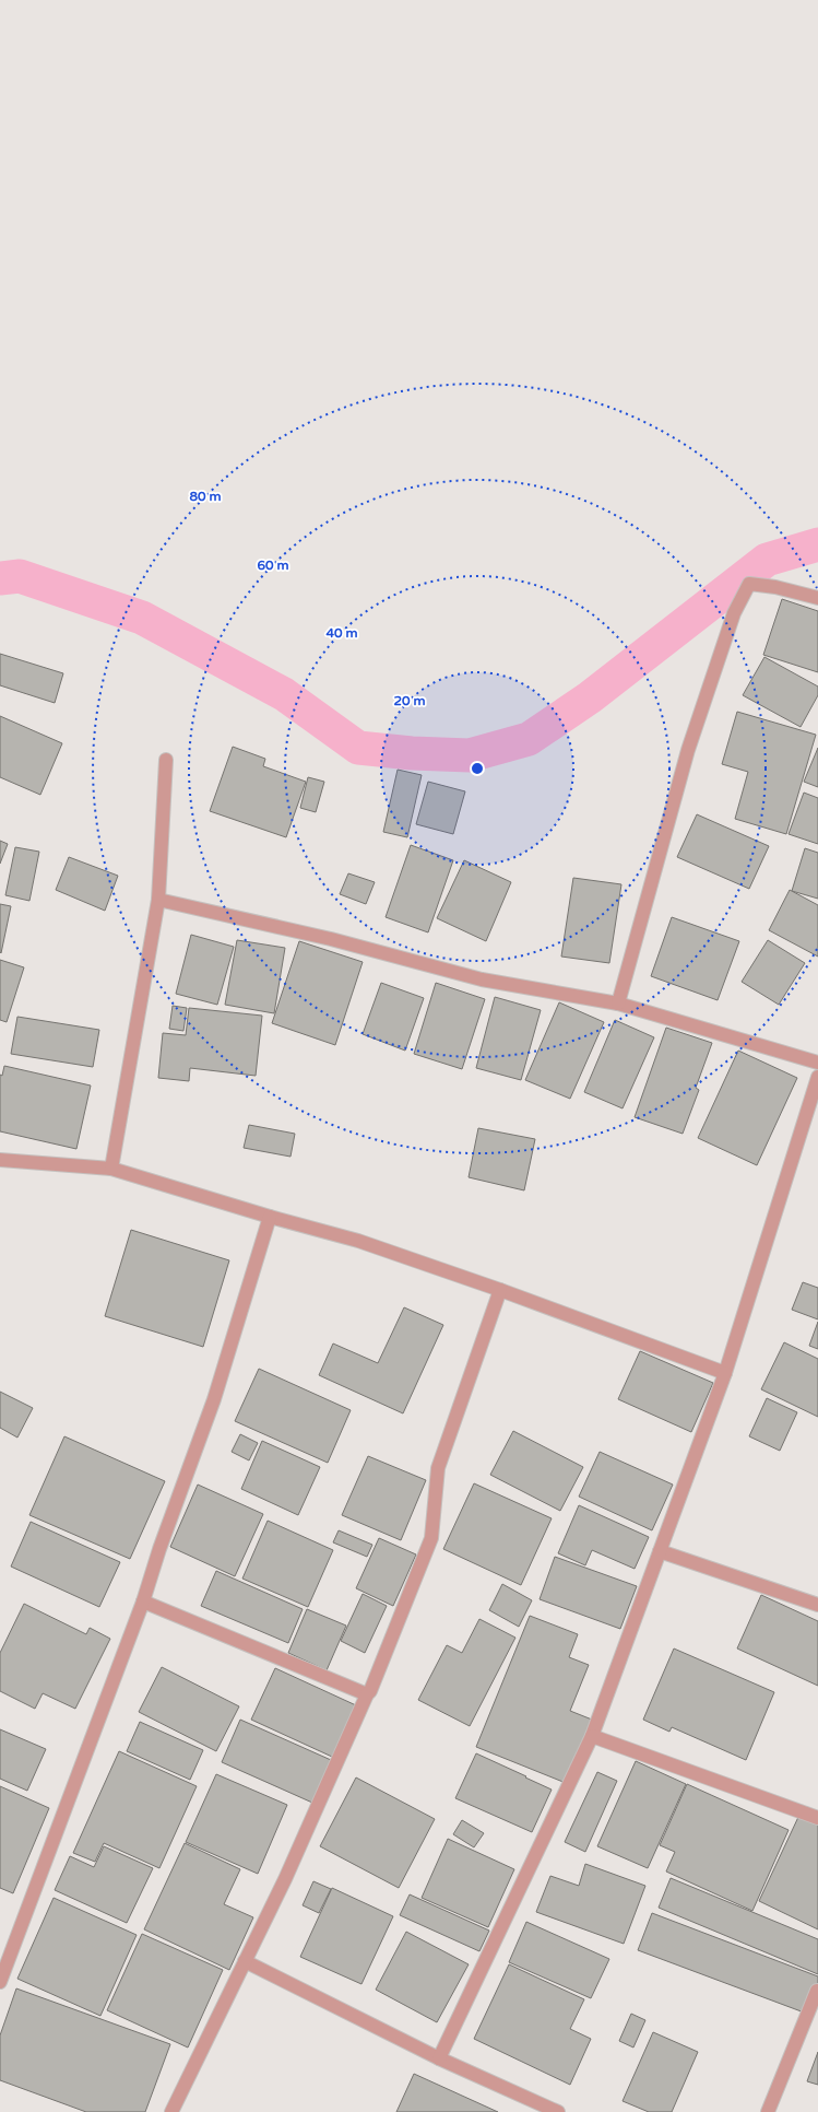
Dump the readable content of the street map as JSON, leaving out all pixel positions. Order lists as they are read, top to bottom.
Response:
{
  "rings": [
    "80 m",
    "60 m",
    "40 m",
    "20 m"
  ]
}
